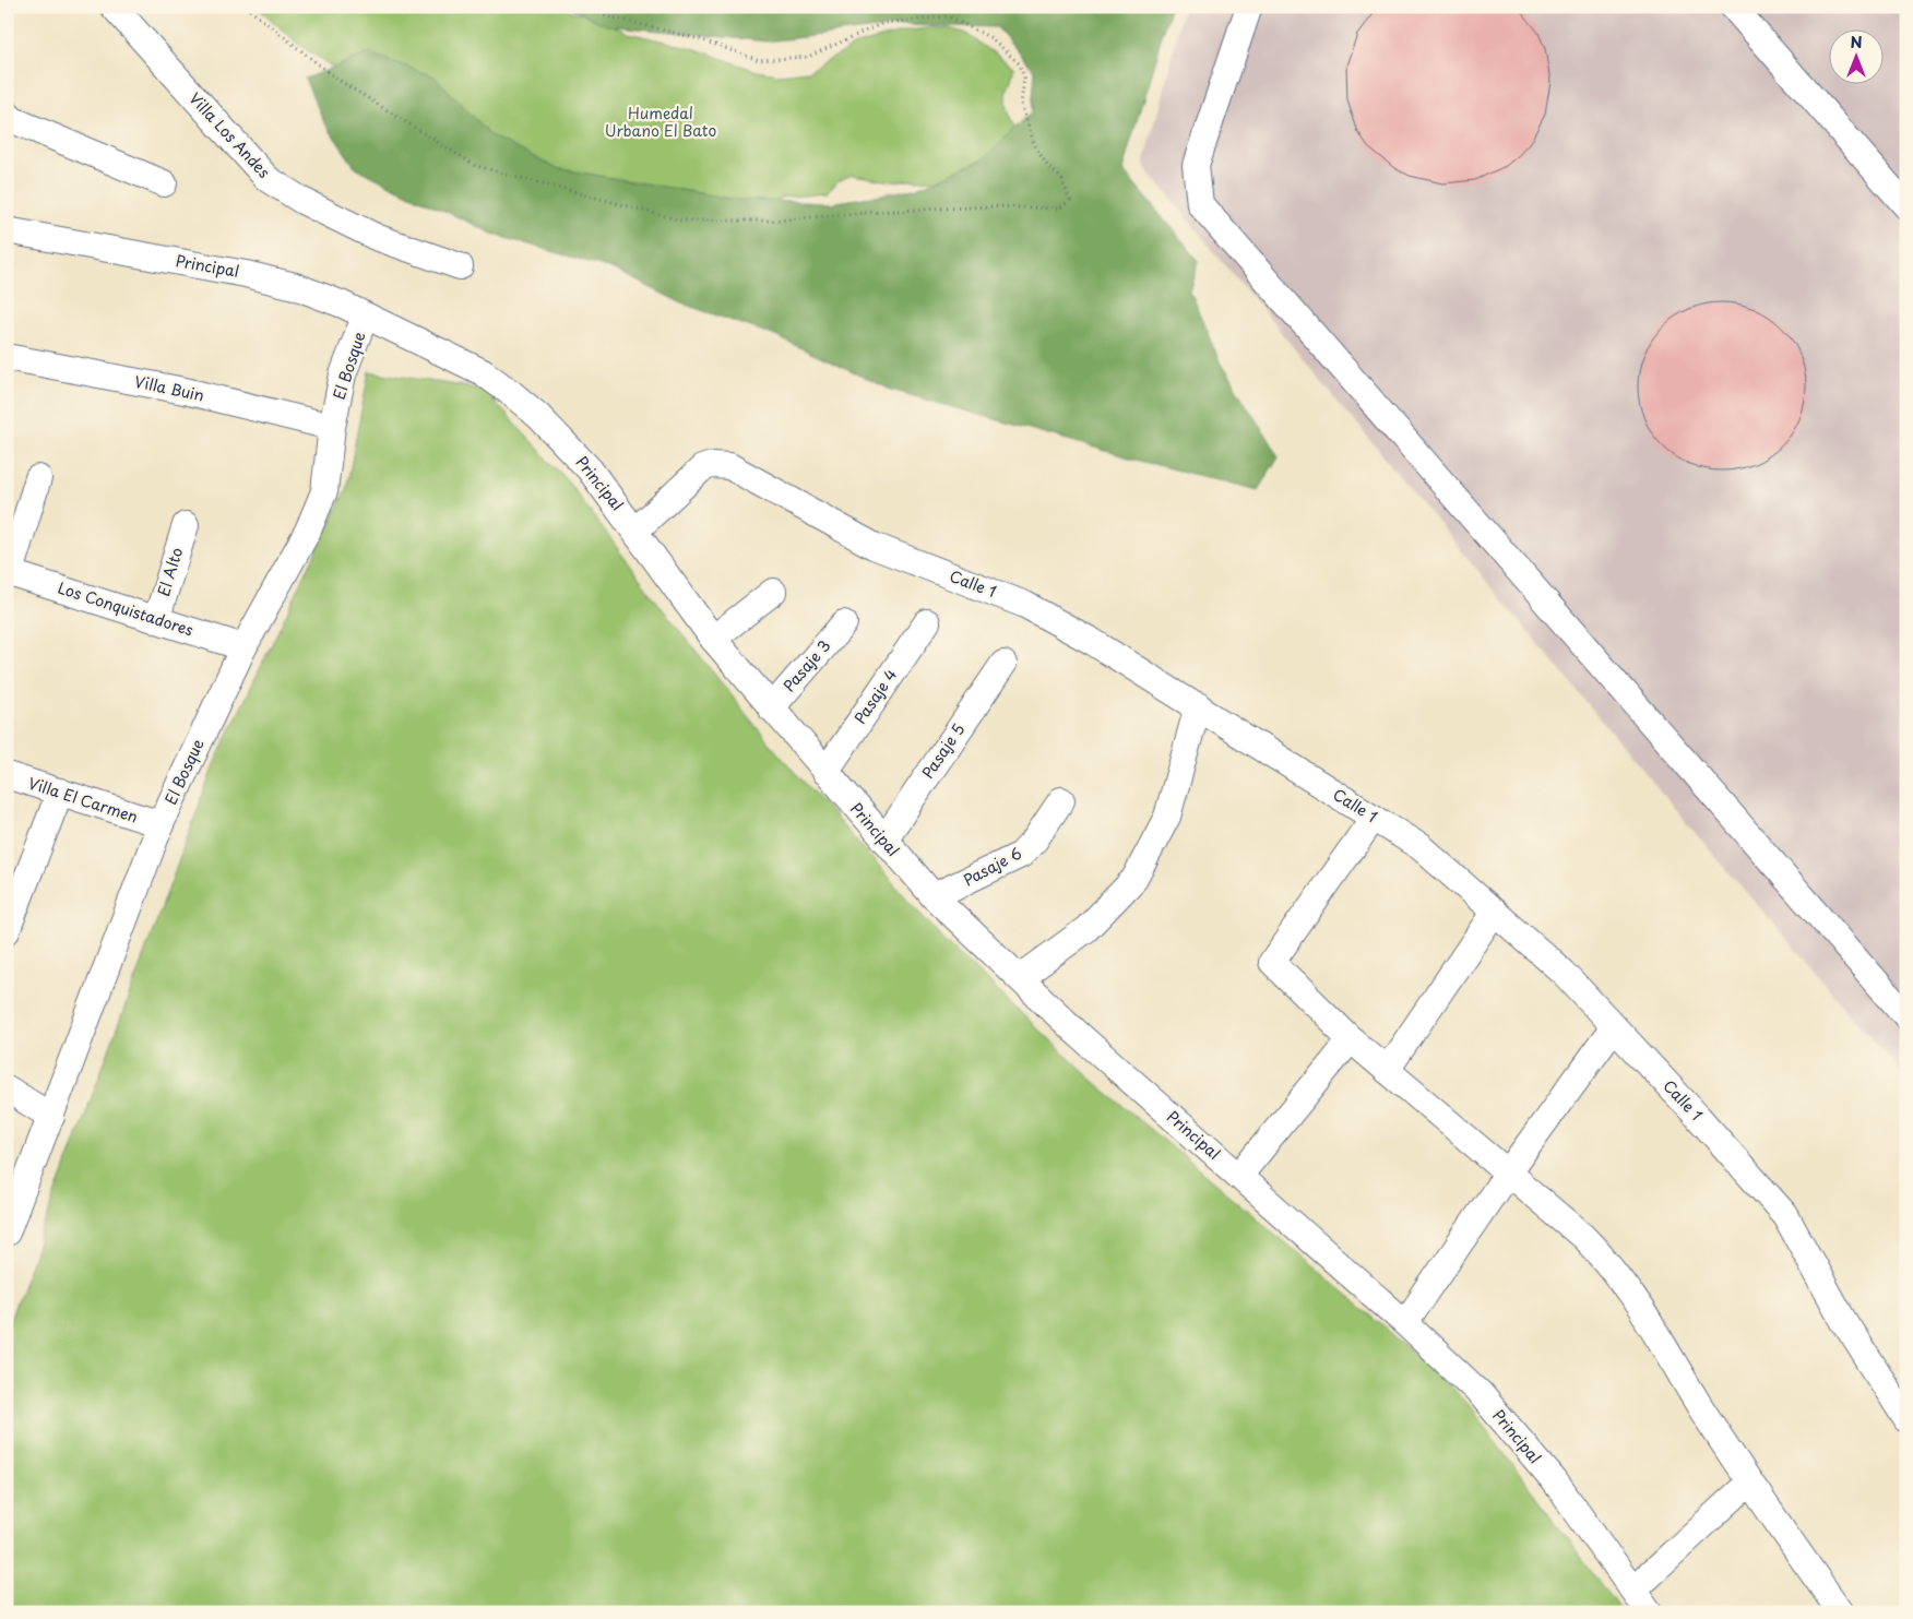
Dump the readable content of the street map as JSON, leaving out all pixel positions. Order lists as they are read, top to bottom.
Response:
{
  "streets": {
    "street": [
      "Villa Los Andes",
      "Principal",
      "El Bosque",
      "Villa Buin",
      "El Alto",
      "Calle 1",
      "Los Conquistadores",
      "Pasaje 3",
      "Pasaje 4",
      "Pasaje 5",
      "Villa El Carmen",
      "Pasaje 6"
    ]
  },
  "crossings": [
    ["Principal", "El Bosque"],
    ["Principal", "Calle 1"],
    ["Principal", "Pasaje 3"],
    ["Principal", "Pasaje 4"],
    ["Principal", "Pasaje 5"],
    ["Principal", "Pasaje 6"],
    ["El Bosque", "Villa Buin"],
    ["El Bosque", "Los Conquistadores"],
    ["El Bosque", "Villa El Carmen"],
    ["El Alto", "Los Conquistadores"]
  ],
  "parks": ["Humedal Urbano El Bato"],
  "north": "top"
}
